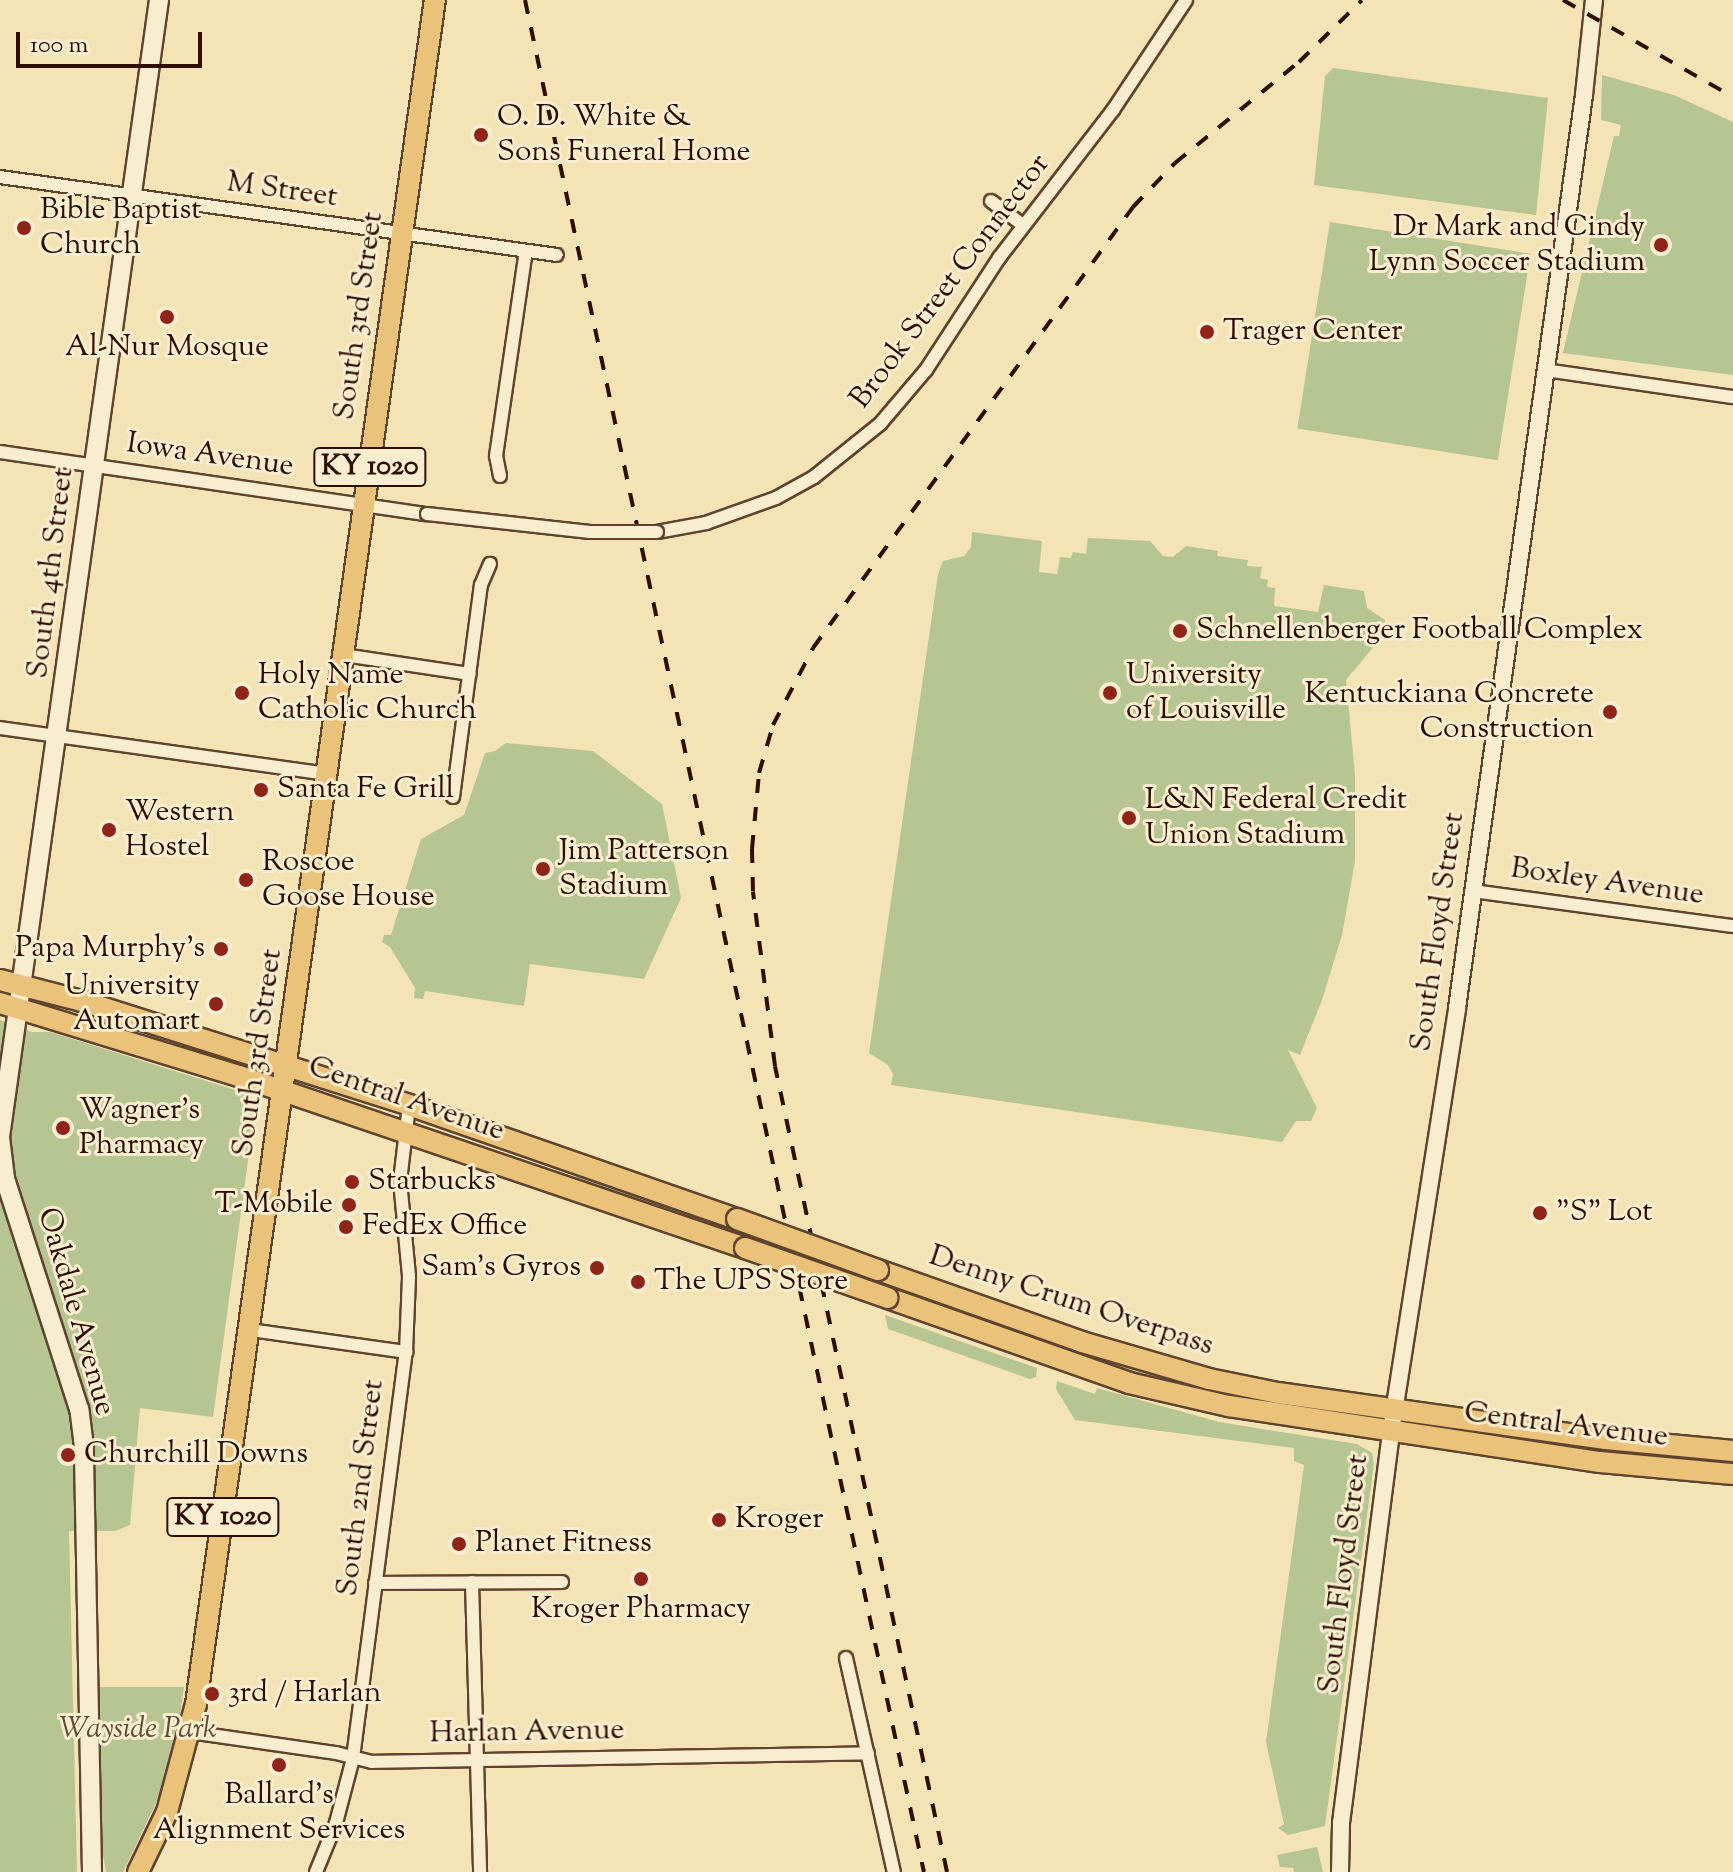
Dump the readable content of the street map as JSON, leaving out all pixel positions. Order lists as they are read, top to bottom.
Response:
{
  "streets": {
    "main road": [
      "South 3rd Street",
      "KY 1020",
      "South 4th Street",
      "Central Avenue",
      "Denny Crum Overpass",
      "Oakdale Avenue"
    ],
    "street": [
      "M Street",
      "Brook Street Connector",
      "Iowa Avenue",
      "Boxley Avenue",
      "South Floyd Street",
      "South 2nd Street",
      "Harlan Avenue"
    ]
  },
  "crossings": [
    ["M Street", "South 3rd Street"],
    ["M Street", "South 4th Street"],
    ["Brook Street Connector", "South 3rd Street"],
    ["Brook Street Connector", "Iowa Avenue"],
    ["South 3rd Street", "Iowa Avenue"],
    ["South 3rd Street", "KY 1020"],
    ["South 3rd Street", "Central Avenue"],
    ["South 3rd Street", "Harlan Avenue"],
    ["Iowa Avenue", "South 4th Street"],
    ["KY 1020", "Harlan Avenue"],
    ["South 4th Street", "Central Avenue"],
    ["South 4th Street", "Oakdale Avenue"],
    ["Boxley Avenue", "South Floyd Street"],
    ["South Floyd Street", "Central Avenue"],
    ["South Floyd Street", "Denny Crum Overpass"],
    ["Central Avenue", "Denny Crum Overpass"],
    ["Central Avenue", "South 2nd Street"],
    ["South 2nd Street", "Harlan Avenue"]
  ],
  "parks": ["Wayside Park"],
  "places": [
    "O. D. White & Sons Funeral Home",
    "Bible Baptist Church",
    "Dr Mark and Cindy Lynn Soccer Stadium",
    "Al-Nur Mosque",
    "Trager Center",
    "Schnellenberger Football Complex",
    "Holy Name Catholic Church",
    "University of Louisville",
    "Kentuckiana Concrete Construction",
    "Santa Fe Grill",
    "L&N Federal Credit Union Stadium",
    "Western Hostel",
    "Jim Patterson Stadium",
    "Roscoe Goose House",
    "Papa Murphy's",
    "University Automart",
    "Wagner's Pharmacy",
    "Starbucks",
    "T-Mobile",
    "\"S\" Lot",
    "FedEx Office",
    "Sam's Gyros",
    "The UPS Store",
    "Churchill Downs",
    "Kroger",
    "Planet Fitness",
    "Kroger Pharmacy",
    "3rd / Harlan",
    "Ballard's Alignment Services"
  ],
  "scale_bar": "100 m"
}
